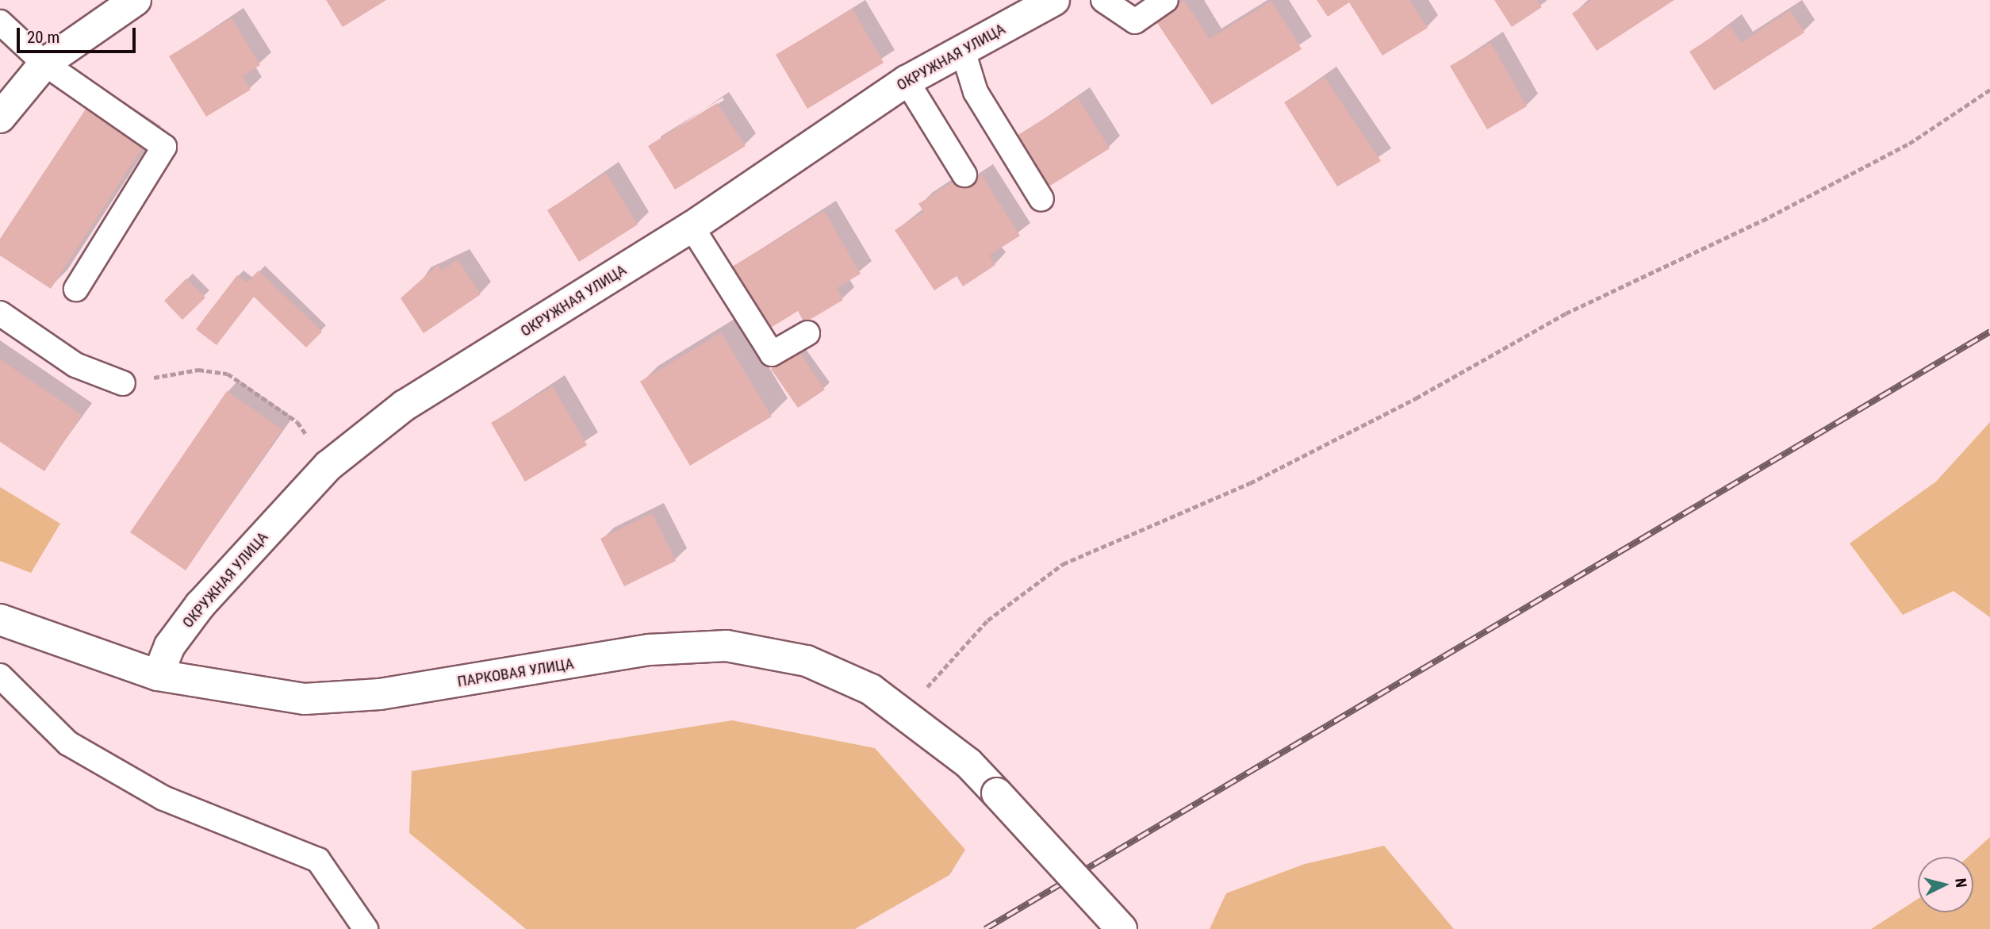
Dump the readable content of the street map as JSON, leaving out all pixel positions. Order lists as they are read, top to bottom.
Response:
{
  "streets": {
    "street": ["ОКРУЖНАЯ УЛИЦА", "ПАРКОВАЯ УЛИЦА"]
  },
  "crossings": [
    ["ОКРУЖНАЯ УЛИЦА", "ПАРКОВАЯ УЛИЦА"]
  ],
  "scale_bar": "20 m",
  "north": "right"
}
